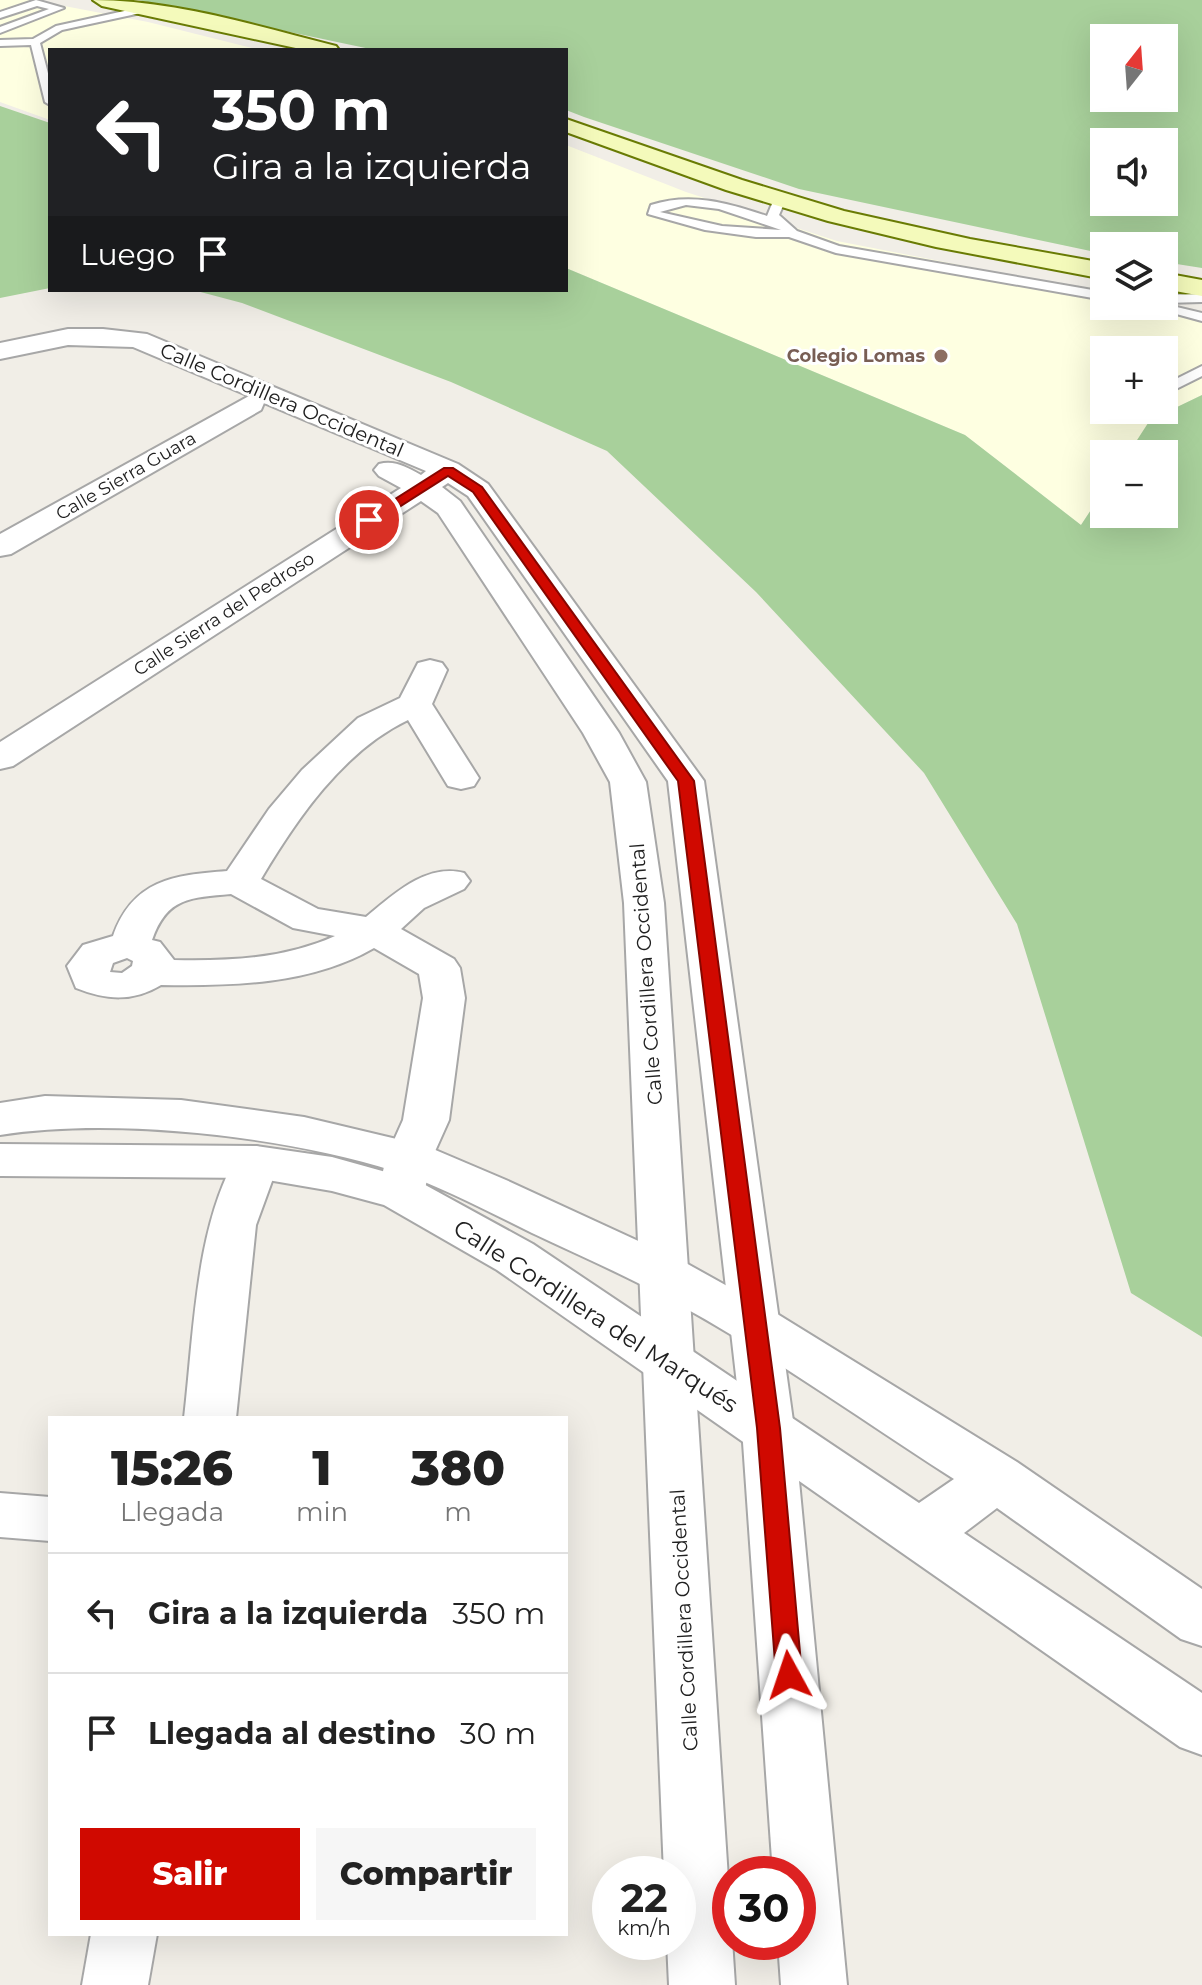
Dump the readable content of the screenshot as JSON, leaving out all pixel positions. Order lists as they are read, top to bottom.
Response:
{
  "streets": {
    "street": [
      "Calle Cordillera Occidental",
      "Calle Sierra Guara",
      "Calle Sierra del Pedroso",
      "Calle Cordillera del Marqués"
    ]
  },
  "crossings": [
    ["Calle Cordillera Occidental", "Calle Sierra Guara"],
    ["Calle Cordillera Occidental", "Calle Sierra del Pedroso"],
    ["Calle Cordillera Occidental", "Calle Cordillera del Marqués"]
  ],
  "places": ["Colegio Lomas"],
  "north": "top",
  "page": {
    "map_buttons": ["+", "−"],
    "turn": ["350 m", "Gira a la izquierda"],
    "then": "Luego",
    "eta": [
      "15:26",
      "Llegada",
      "1",
      "min",
      "380",
      "m"
    ],
    "list": [
      {
        "name": "Gira a la izquierda",
        "value": "350 m"
      },
      {
        "name": "Llegada al destino",
        "value": "30 m"
      }
    ],
    "buttons": ["Salir", "Compartir"],
    "speed": "22 km/h",
    "limit": "30"
  }
}
